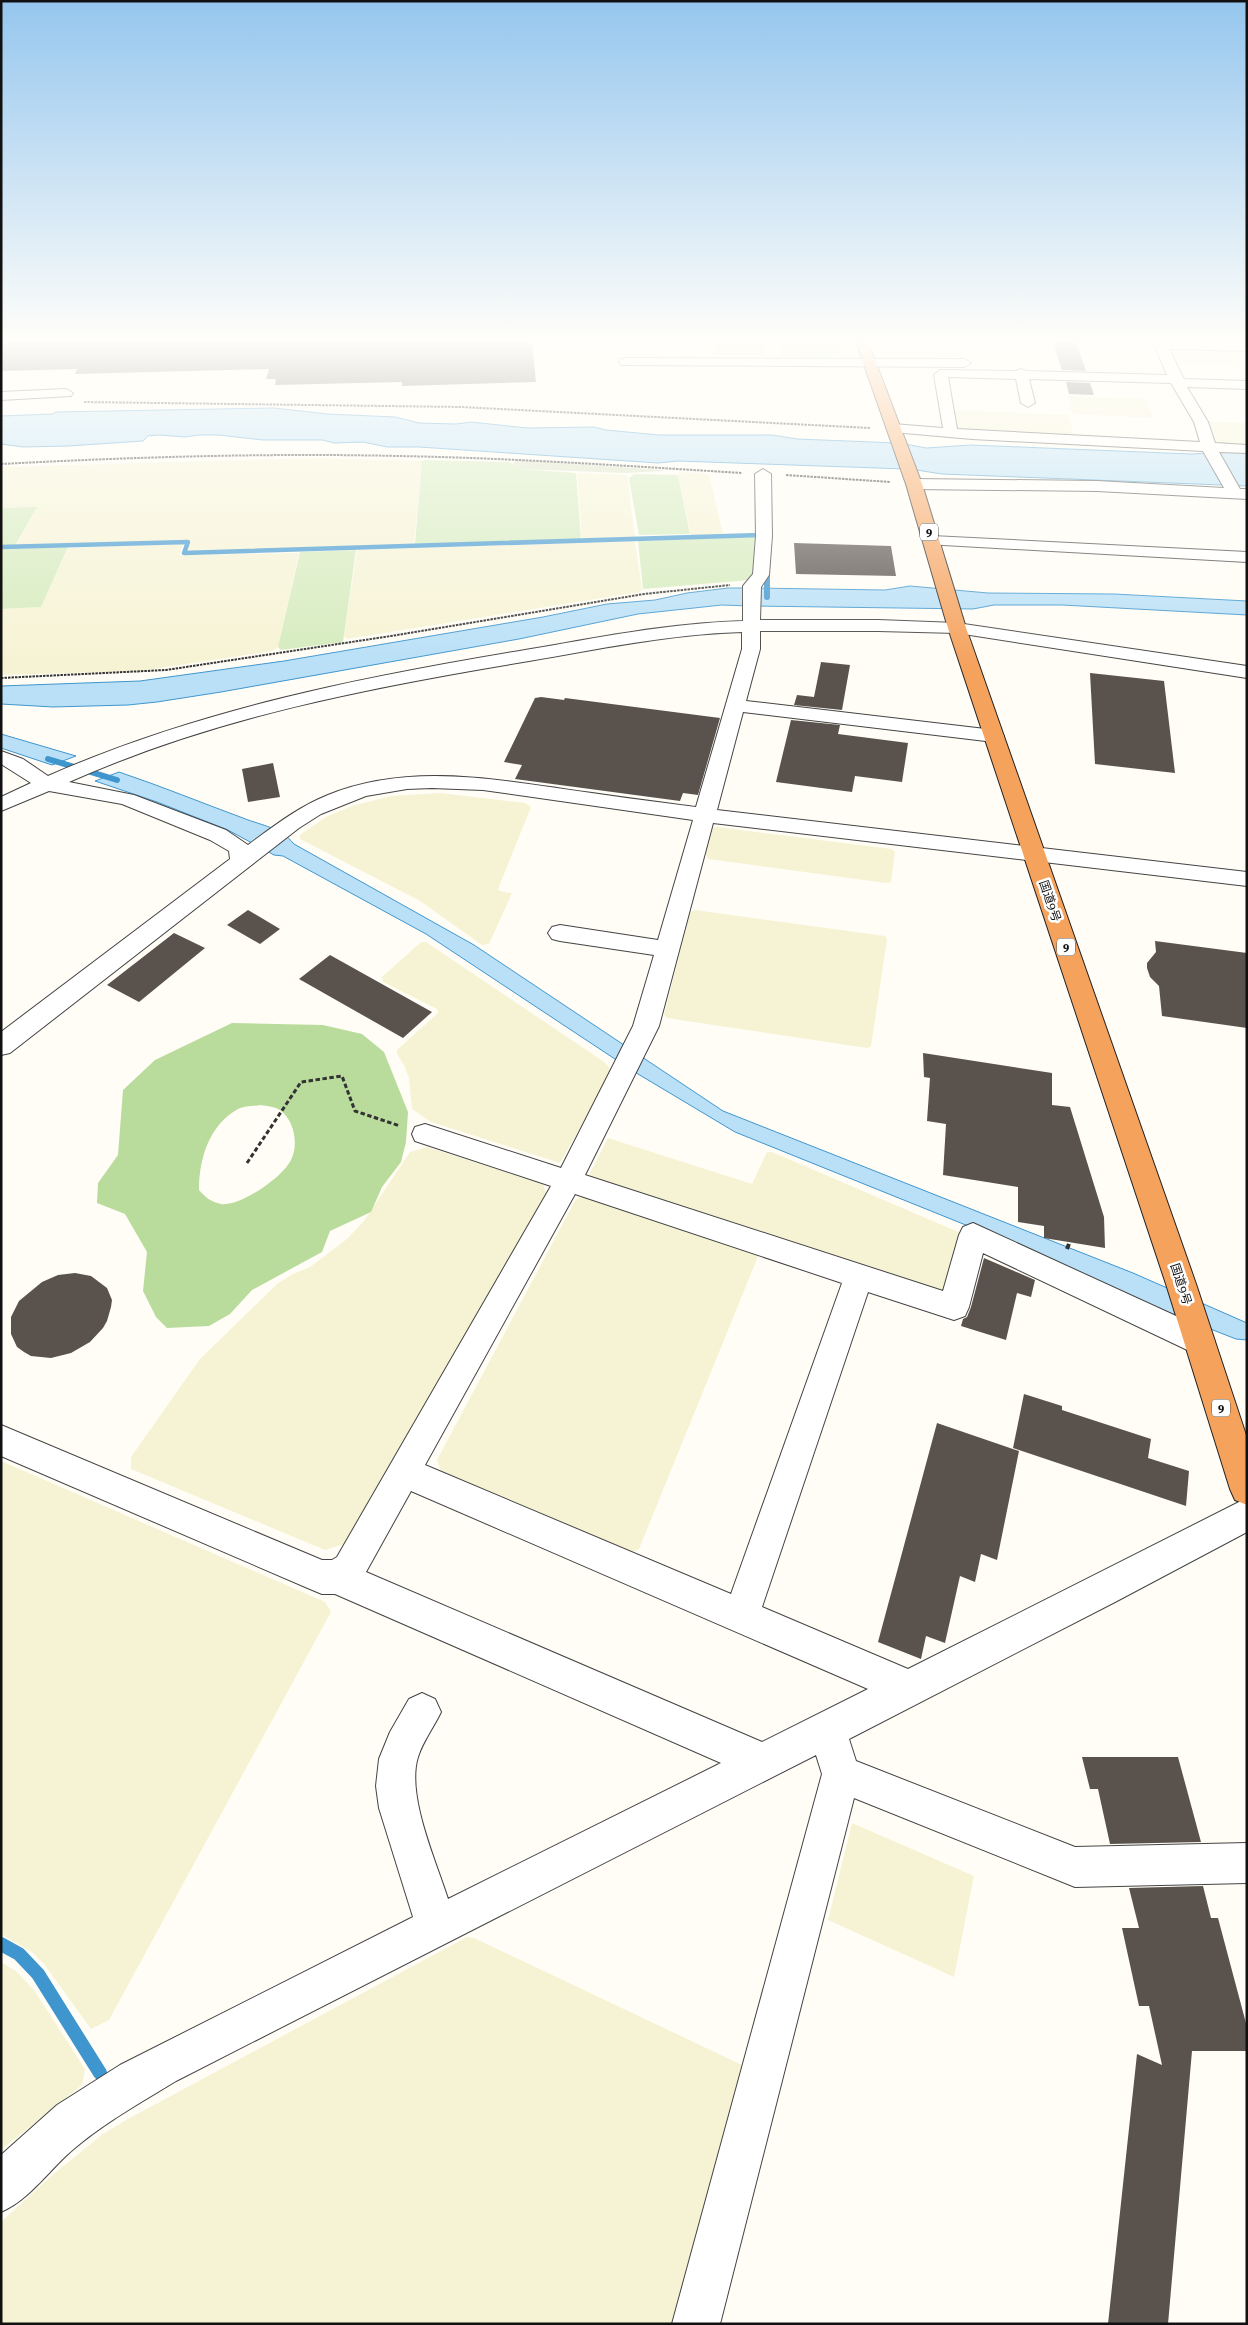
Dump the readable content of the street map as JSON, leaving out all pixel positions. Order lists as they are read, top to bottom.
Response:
{
  "streets": {
    "highway": ["9", "国道9号"]
  }
}
